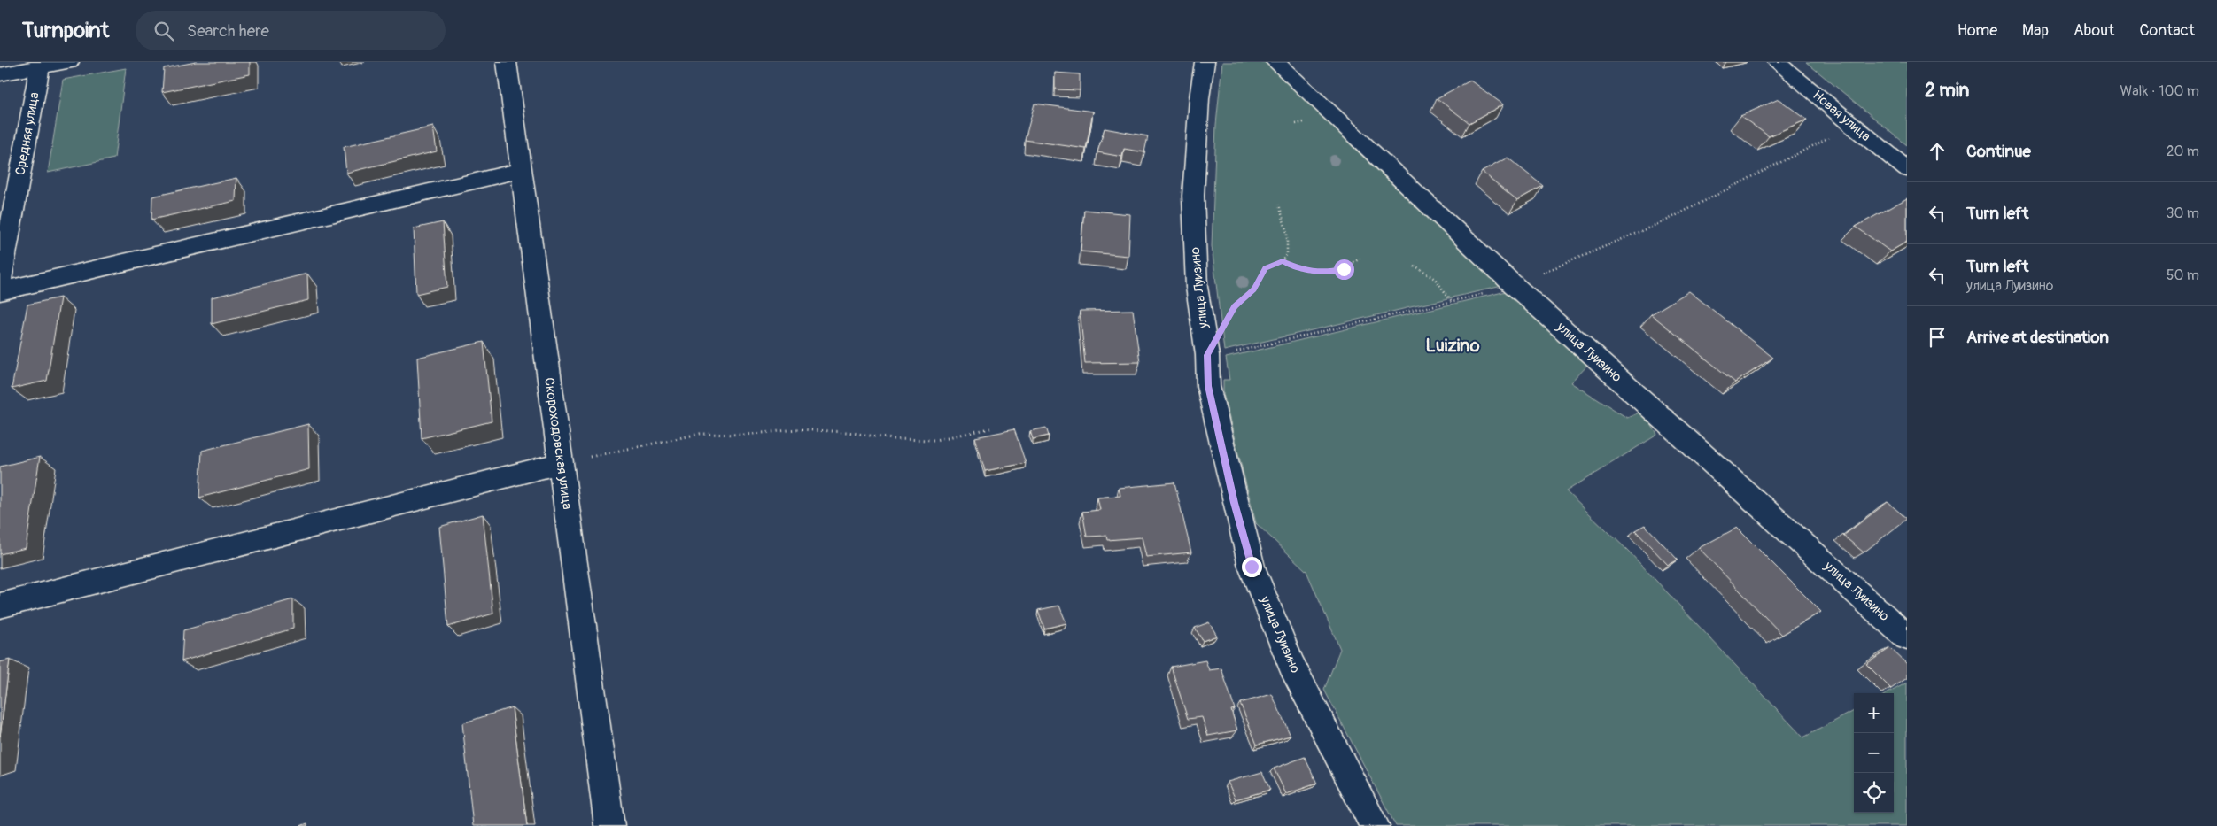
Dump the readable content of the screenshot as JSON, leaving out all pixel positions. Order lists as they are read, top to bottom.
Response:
{
  "streets": {
    "street": [
      "Новая улица",
      "Средняя улица",
      "улица Луизино",
      "Скороходовская улица"
    ]
  },
  "districts": ["Luizino"],
  "page": {
    "header": "Turnpoint",
    "search": "Search here",
    "nav": [
      "Home",
      "Map",
      "About",
      "Contact"
    ],
    "heading": ["2 min", "Walk · 100 m"],
    "list": [
      ["Continue", "20 m"],
      ["Turn left", "30 m"],
      ["Turn left", "улица Луизино", "50 m"],
      "Arrive at destination"
    ],
    "map_buttons": ["+", "−"]
  }
}
